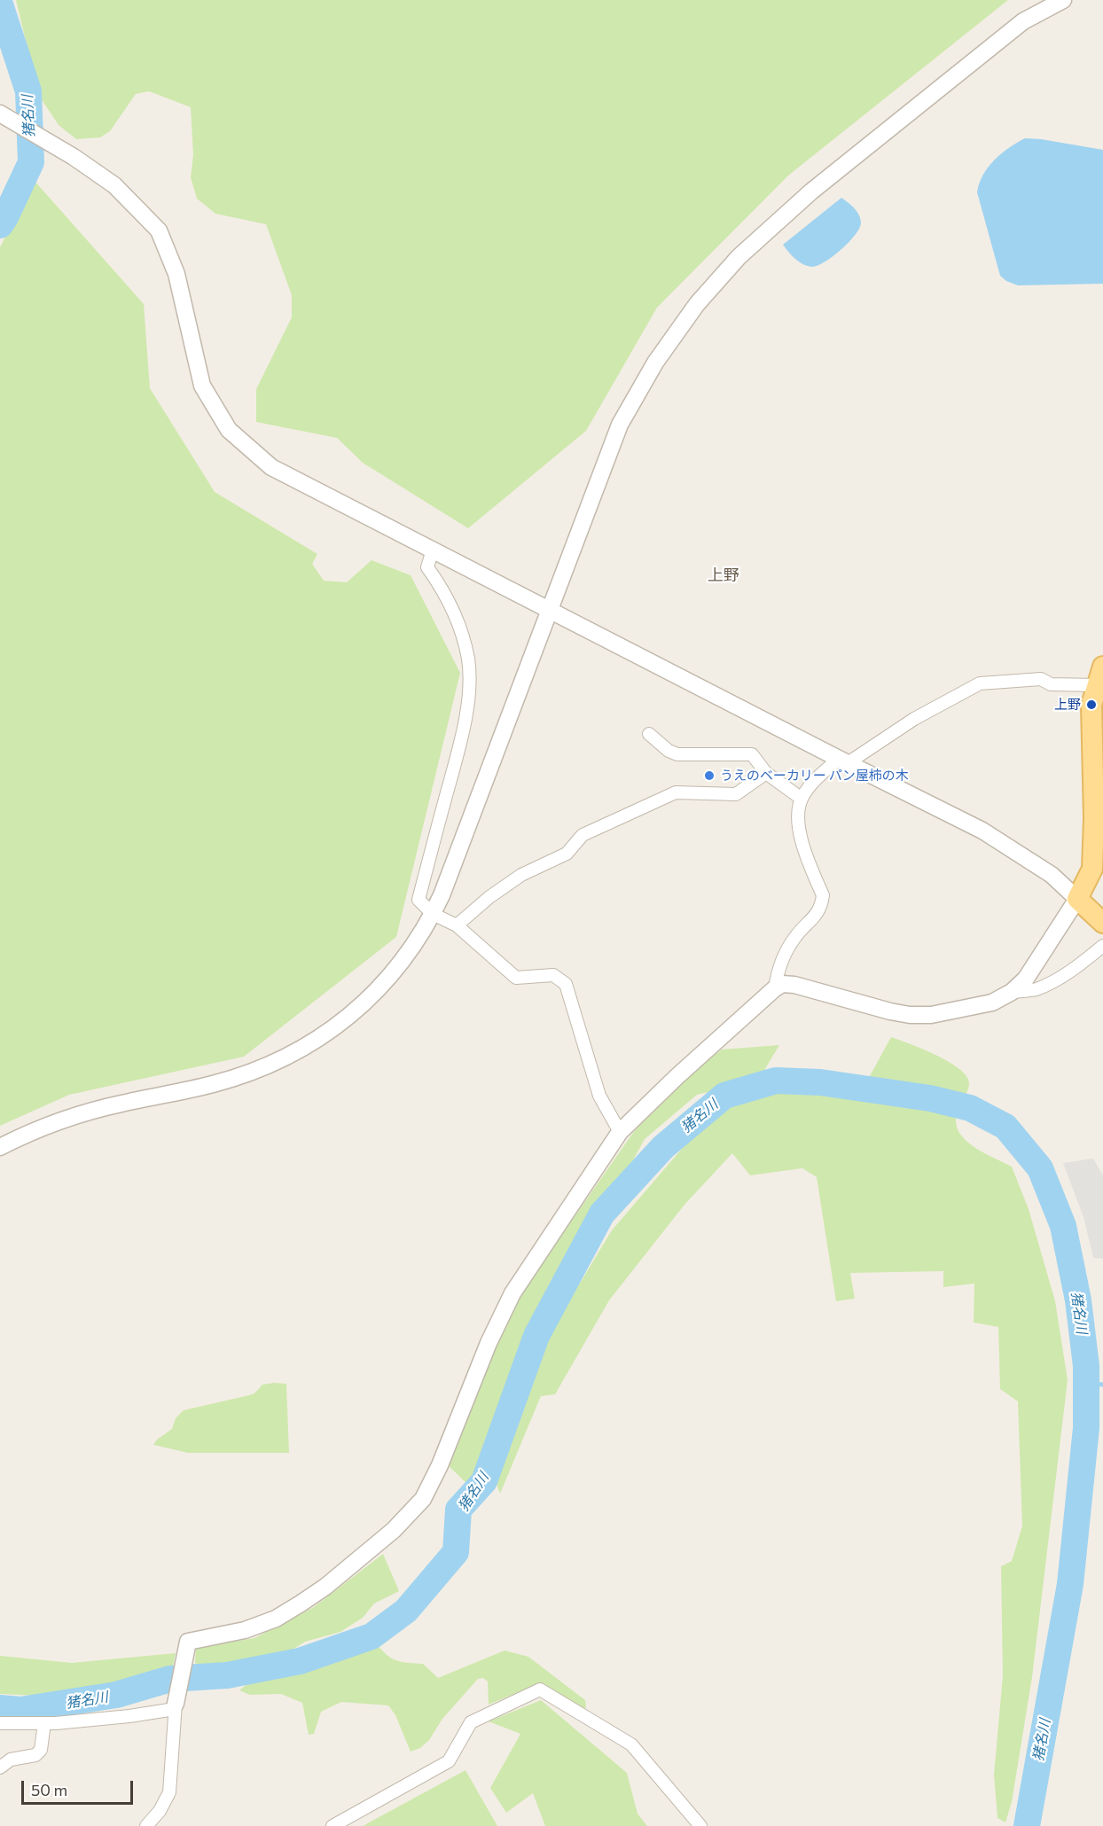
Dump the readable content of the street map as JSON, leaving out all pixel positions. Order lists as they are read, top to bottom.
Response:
{
  "districts": ["上野"],
  "water": ["猪名川"],
  "places": ["上野", "うえのベーカリー パン屋柿の木"],
  "scale_bar": "50 m"
}
